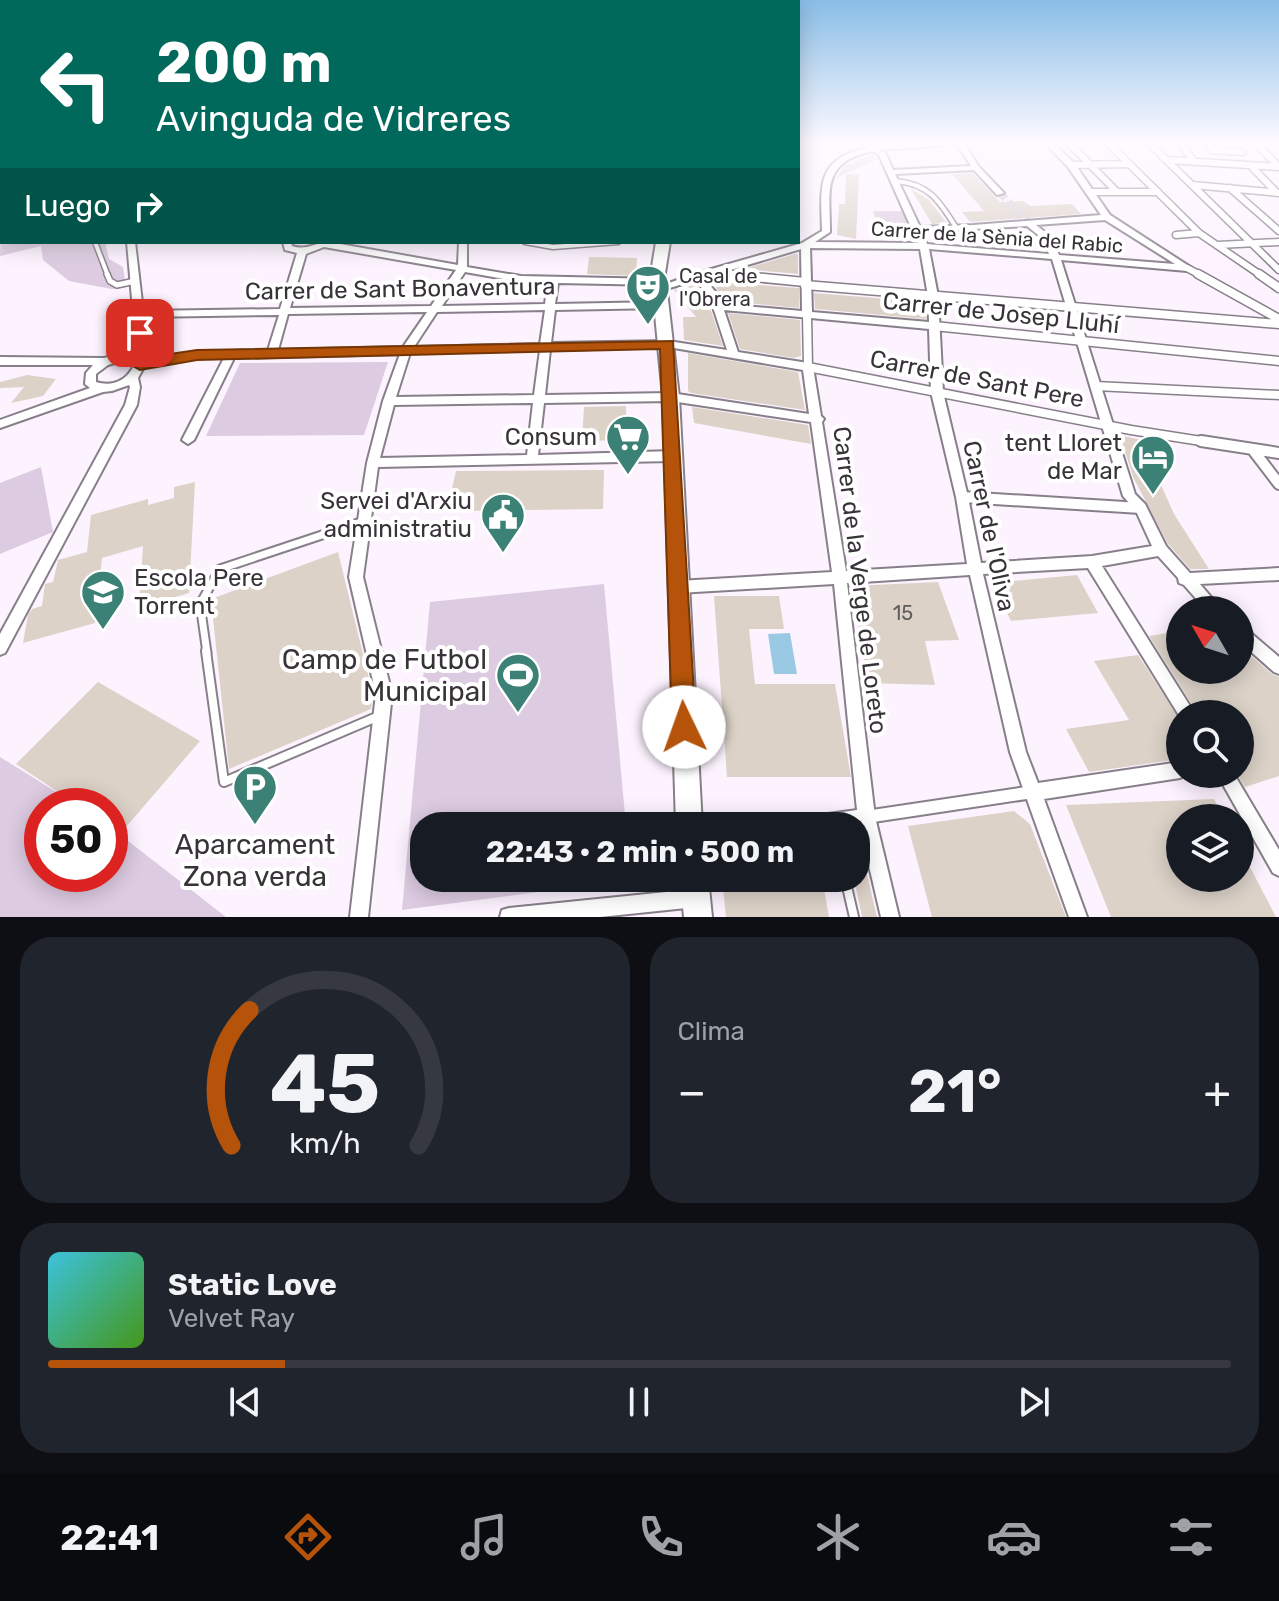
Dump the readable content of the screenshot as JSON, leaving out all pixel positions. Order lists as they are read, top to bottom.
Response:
{
  "streets": {
    "street": [
      "Carrer de la Sènia del Rabic",
      "Carrer de Sant Bonaventura",
      "Carrer de Josep Lluhí",
      "Carrer de Sant Pere",
      "Carrer de l'Oliva",
      "Carrer de la Verge de Loreto"
    ]
  },
  "crossings": [
    ["Carrer de la Sènia del Rabic", "Carrer de l'Oliva"],
    ["Carrer de la Sènia del Rabic", "Carrer de la Verge de Loreto"],
    ["Carrer de Josep Lluhí", "Carrer de l'Oliva"],
    ["Carrer de Josep Lluhí", "Carrer de la Verge de Loreto"],
    ["Carrer de Sant Pere", "Carrer de l'Oliva"],
    ["Carrer de Sant Pere", "Carrer de la Verge de Loreto"]
  ],
  "places": {
    "theatre": ["Casal de l'Obrera"],
    "supermarket": ["Consum"],
    "hotel": ["tent Lloret de Mar"],
    "public building": ["Servei d'Arxiu administratiu"],
    "school or university": ["Escola Pere Torrent"],
    "sports": ["Camp de Futbol Municipal"],
    "parking": ["Aparcament Zona verda"]
  },
  "house_numbers": ["15"],
  "north": "top left",
  "page": {
    "turn": ["200 m", "Avinguda de Vidreres"],
    "then": "Luego",
    "limit": "50",
    "trip": "22:43 · 2 min · 500 m",
    "tile": "Clima",
    "heat": ["−", "21°", "+"],
    "song": ["Static Love", "Velvet Ray"],
    "tabs": "22:41",
    "gauge": ["45", "km/h"]
  }
}
